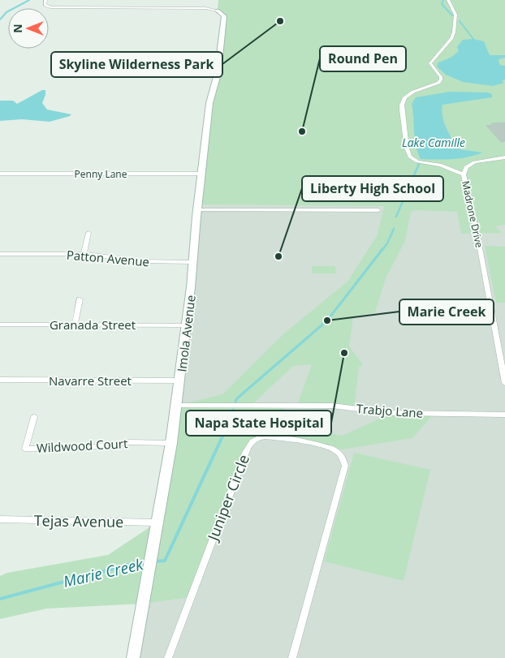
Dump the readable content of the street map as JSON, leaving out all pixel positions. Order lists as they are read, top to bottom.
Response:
{
  "streets": {
    "street": [
      "Penny Lane",
      "Madrone Drive",
      "Patton Avenue",
      "Granada Street",
      "Imola Avenue",
      "Navarre Street",
      "Trabjo Lane",
      "Wildwood Court",
      "Juniper Circle",
      "Tejas Avenue"
    ]
  },
  "crossings": [
    ["Penny Lane", "Imola Avenue"],
    ["Patton Avenue", "Imola Avenue"],
    ["Granada Street", "Imola Avenue"],
    ["Imola Avenue", "Navarre Street"],
    ["Imola Avenue", "Trabjo Lane"],
    ["Imola Avenue", "Wildwood Court"],
    ["Imola Avenue", "Tejas Avenue"]
  ],
  "water": ["Lake Camille", "Marie Creek"],
  "places": [
    "Skyline Wilderness Park",
    "Round Pen",
    "Liberty High School",
    "Marie Creek",
    "Napa State Hospital"
  ],
  "north": "left"
}
